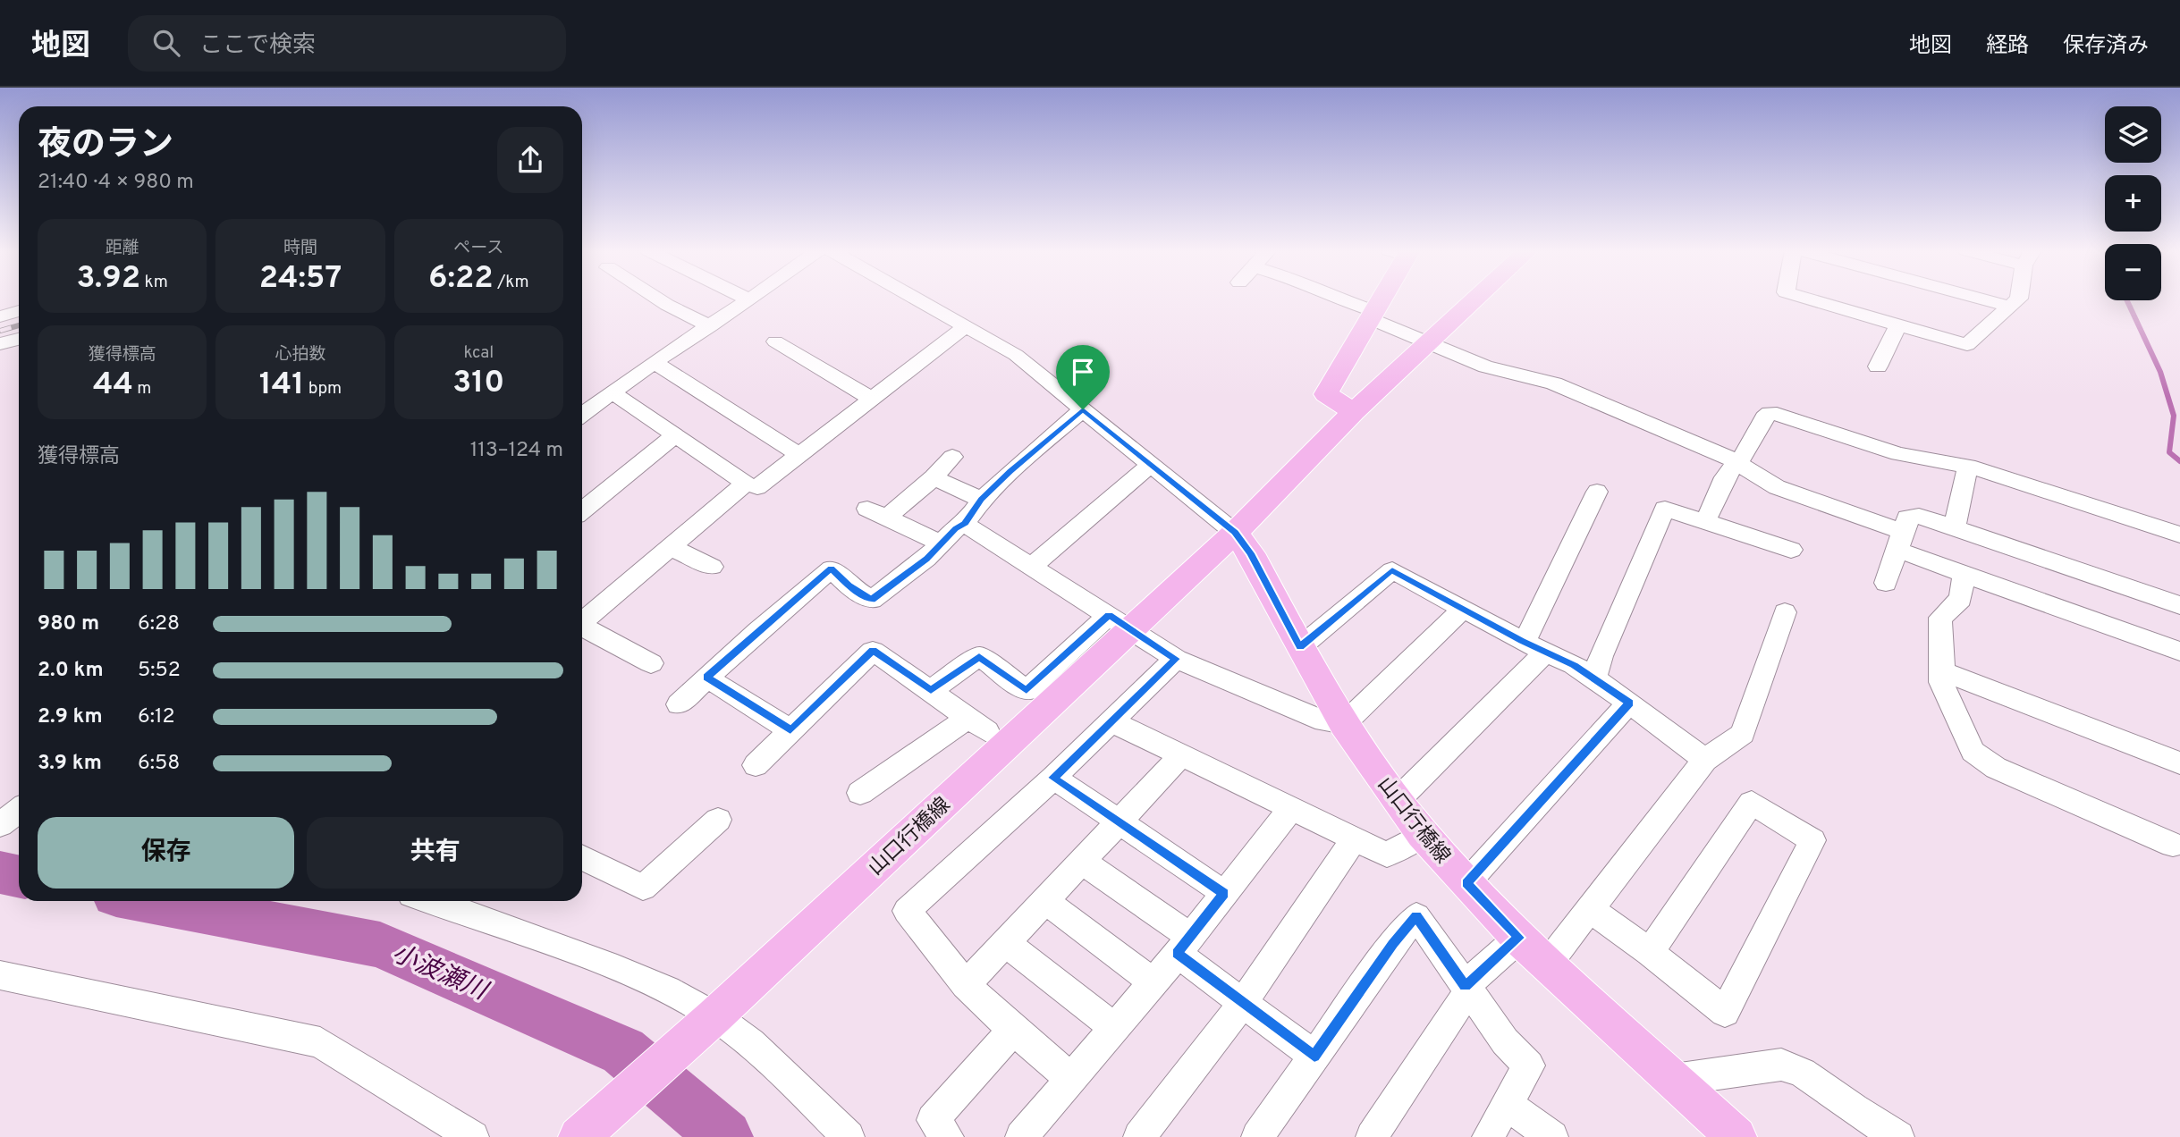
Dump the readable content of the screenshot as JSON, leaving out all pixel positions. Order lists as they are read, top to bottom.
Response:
{
  "streets": {
    "main road": ["山口行橋線"]
  },
  "water": ["小波瀬川"],
  "page": {
    "header": "地図",
    "search": "ここで検索",
    "nav": ["地図", "経路", "保存済み"],
    "map_buttons": ["+", "−"],
    "heading": ["夜のラン", "21:40 · 4 × 980 m"],
    "stats": [
      ["距離", "3.92 km"],
      ["時間", "24:57"],
      ["ペース", "6:22 /km"],
      ["獲得標高", "44 m"],
      ["心拍数", "141 bpm"],
      ["kcal", "310"]
    ],
    "chart": ["獲得標高", "113–124 m"],
    "list": [
      {
        "name": "980 m",
        "note": "6:28"
      },
      {
        "name": "2.0 km",
        "note": "5:52"
      },
      {
        "name": "2.9 km",
        "note": "6:12"
      },
      {
        "name": "3.9 km",
        "note": "6:58"
      }
    ],
    "buttons": ["保存", "共有"]
  }
}
